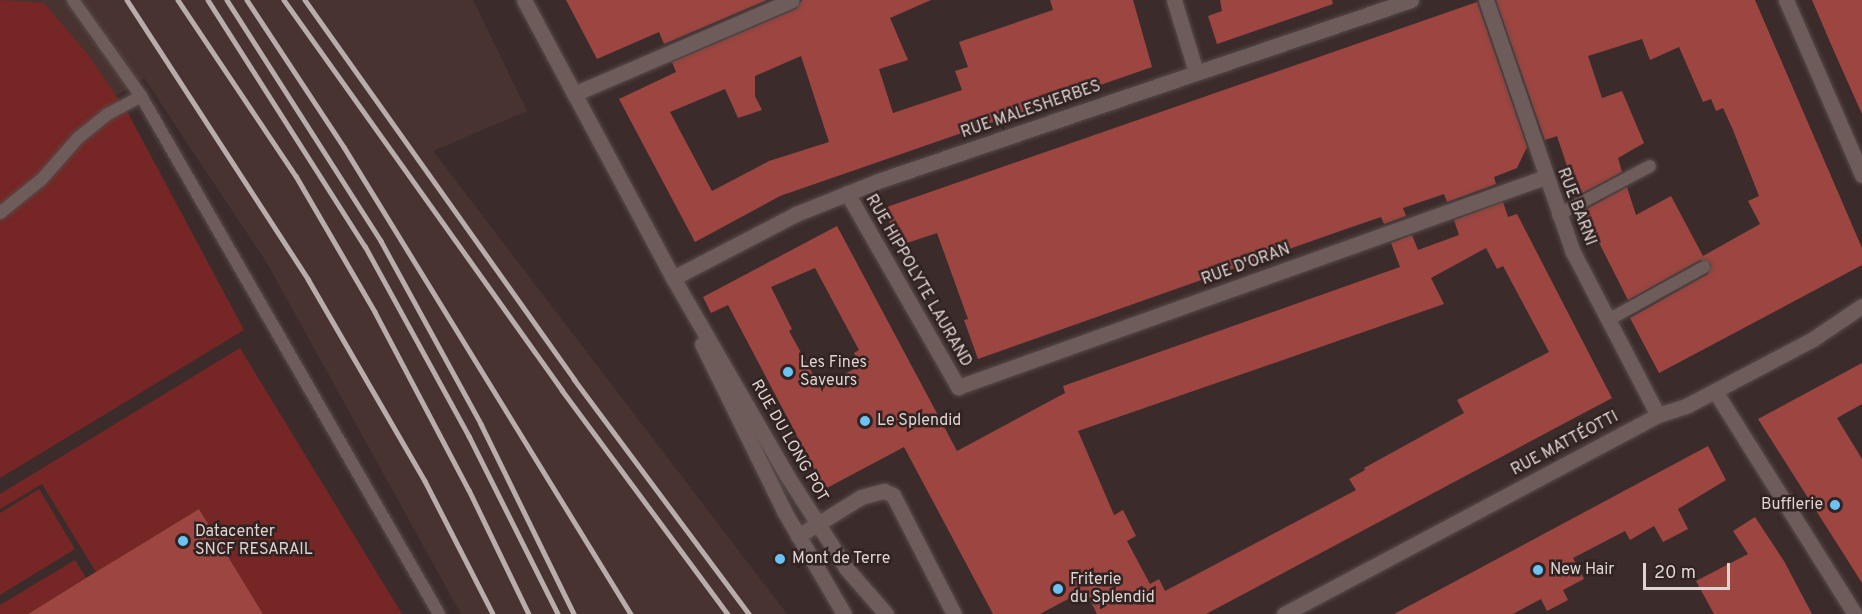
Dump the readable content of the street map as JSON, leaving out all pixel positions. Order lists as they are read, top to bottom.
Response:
{
  "streets": {
    "street": [
      "RUE MALESHERBES",
      "RUE BARNI",
      "RUE D'ORAN",
      "RUE HIPPOLYTE LAURAND",
      "RUE DU LONG POT",
      "RUE MATTÉOTTI"
    ]
  },
  "crossings": [
    ["RUE MALESHERBES", "RUE HIPPOLYTE LAURAND"],
    ["RUE MALESHERBES", "RUE DU LONG POT"],
    ["RUE BARNI", "RUE D'ORAN"],
    ["RUE BARNI", "RUE MATTÉOTTI"],
    ["RUE D'ORAN", "RUE HIPPOLYTE LAURAND"]
  ],
  "places": [
    "Les Fines Saveurs",
    "Le Splendid",
    "Bufflerie",
    "Datacenter SNCF RESARAIL",
    "Mont de Terre",
    "New Hair",
    "Friterie du Splendid"
  ],
  "scale_bar": "20 m"
}
